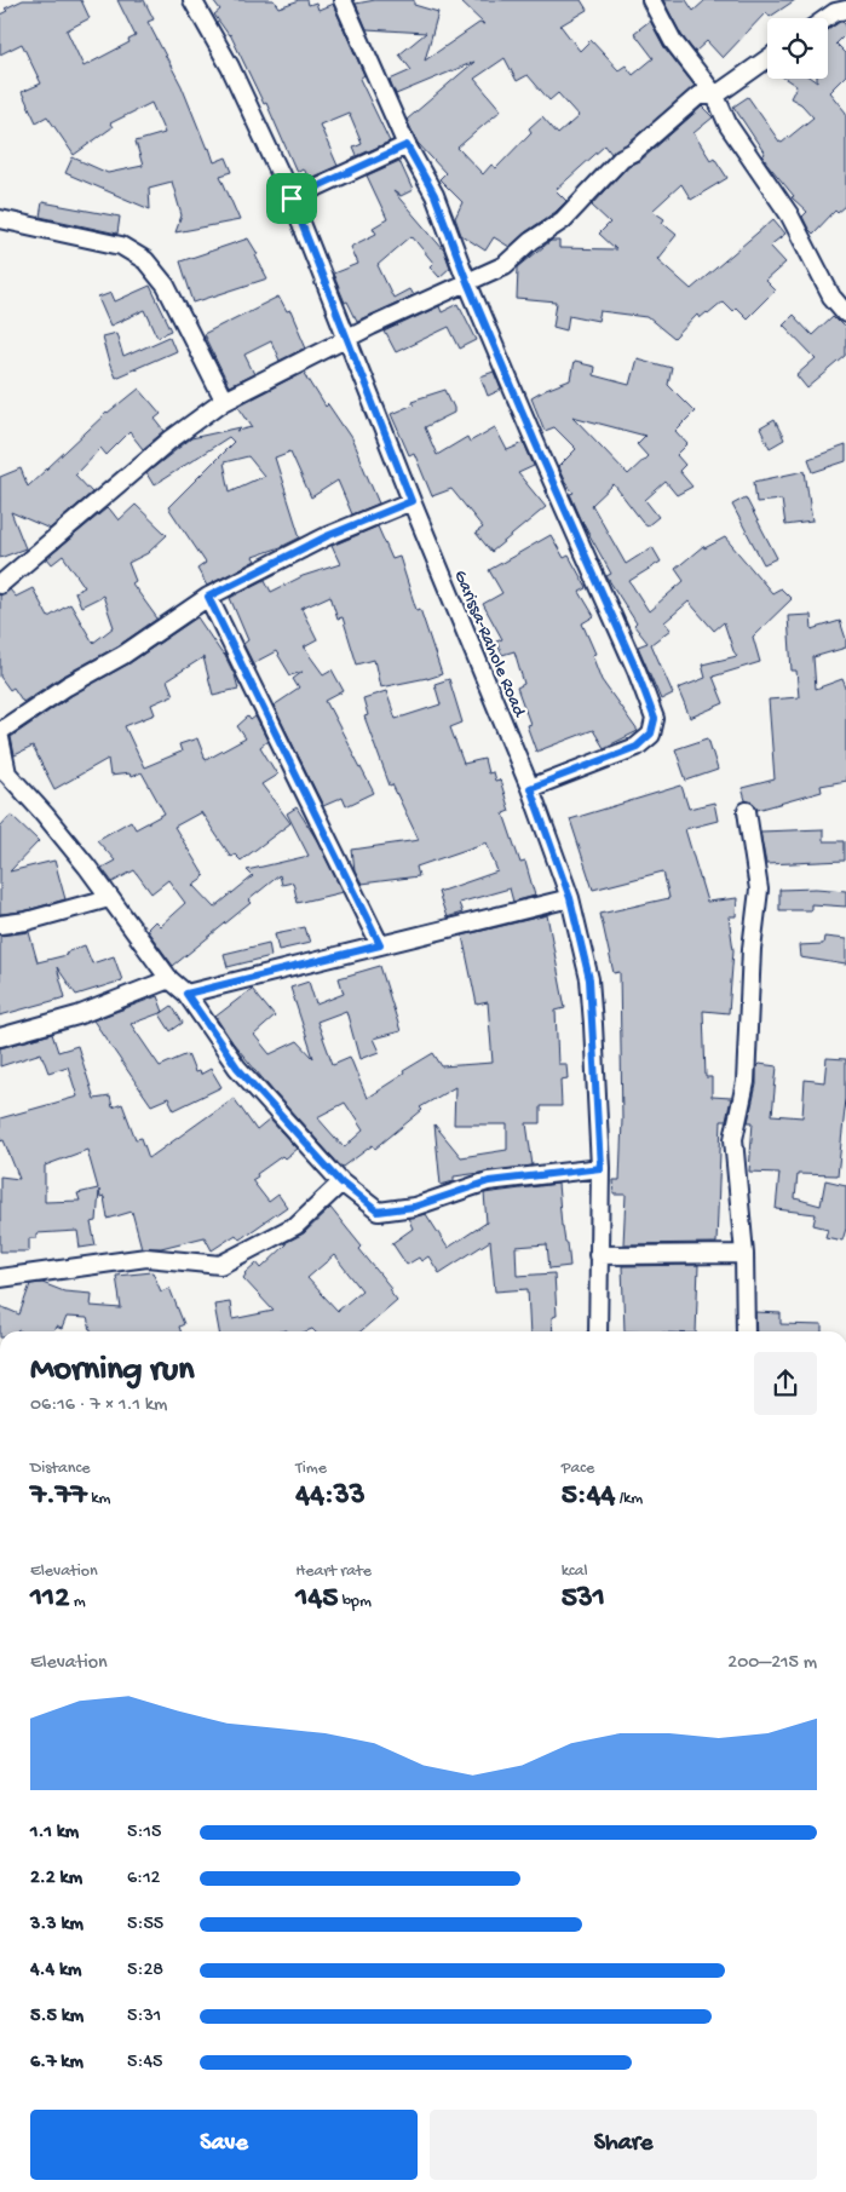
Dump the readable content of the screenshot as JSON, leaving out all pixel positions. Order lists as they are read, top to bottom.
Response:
{
  "streets": {
    "street": ["Garissa-Rahole Road"]
  },
  "page": {
    "heading": ["Morning run", "06:16 · 7 × 1.1 km"],
    "stats": [
      ["Distance", "7.77 km"],
      ["Time", "44:33"],
      ["Pace", "5:44 /km"],
      ["Elevation", "112 m"],
      ["Heart rate", "145 bpm"],
      ["kcal", "531"]
    ],
    "chart": ["Elevation", "200–215 m"],
    "list": [
      {
        "name": "1.1 km",
        "note": "5:15"
      },
      {
        "name": "2.2 km",
        "note": "6:12"
      },
      {
        "name": "3.3 km",
        "note": "5:55"
      },
      {
        "name": "4.4 km",
        "note": "5:28"
      },
      {
        "name": "5.5 km",
        "note": "5:31"
      },
      {
        "name": "6.7 km",
        "note": "5:45"
      }
    ],
    "buttons": ["Save", "Share"]
  }
}
